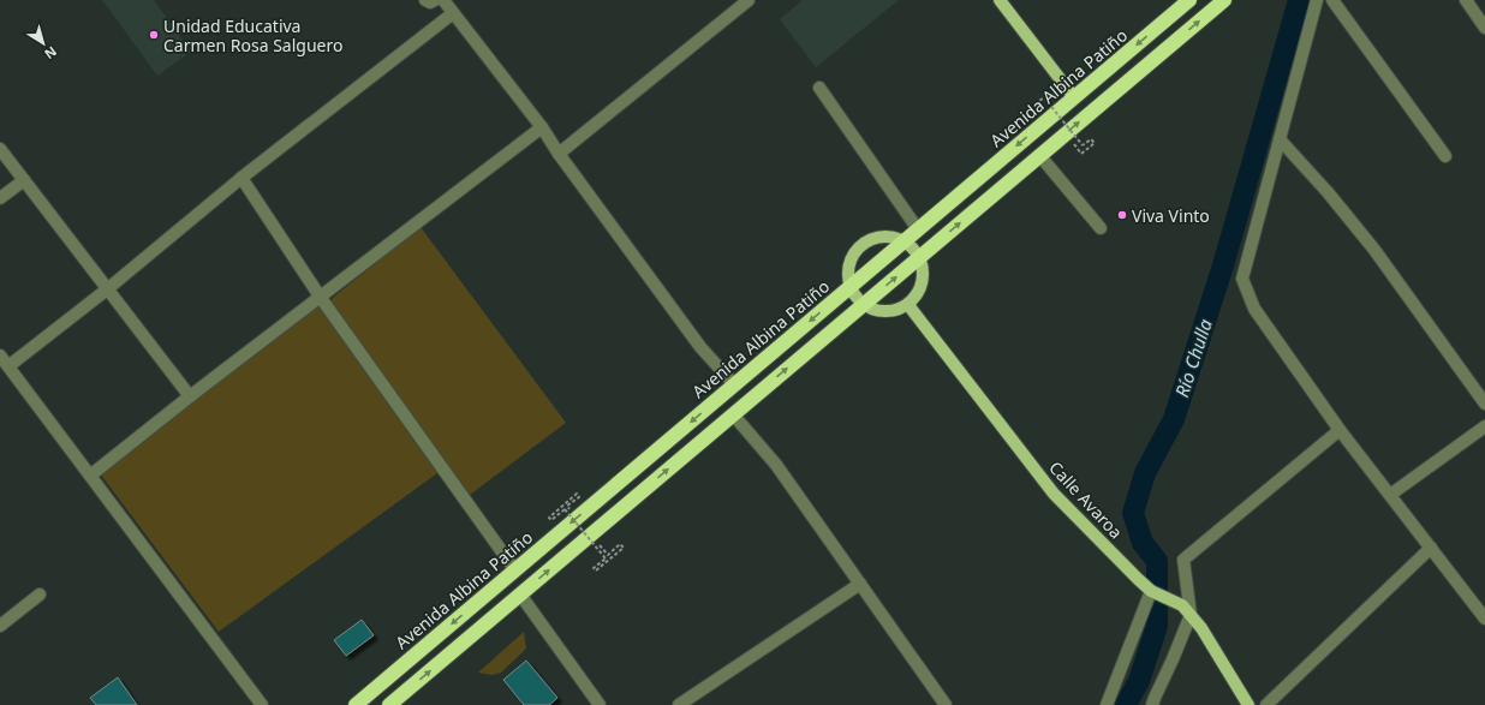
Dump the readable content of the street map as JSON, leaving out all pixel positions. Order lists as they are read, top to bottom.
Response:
{
  "streets": {
    "highway": ["Avenida Albina Patiño"],
    "main road": ["Calle Avaroa"]
  },
  "water": ["Río Chulla"],
  "places": ["Unidad Educativa Carmen Rosa Salguero", "Viva Vinto"],
  "north": "bottom right"
}
